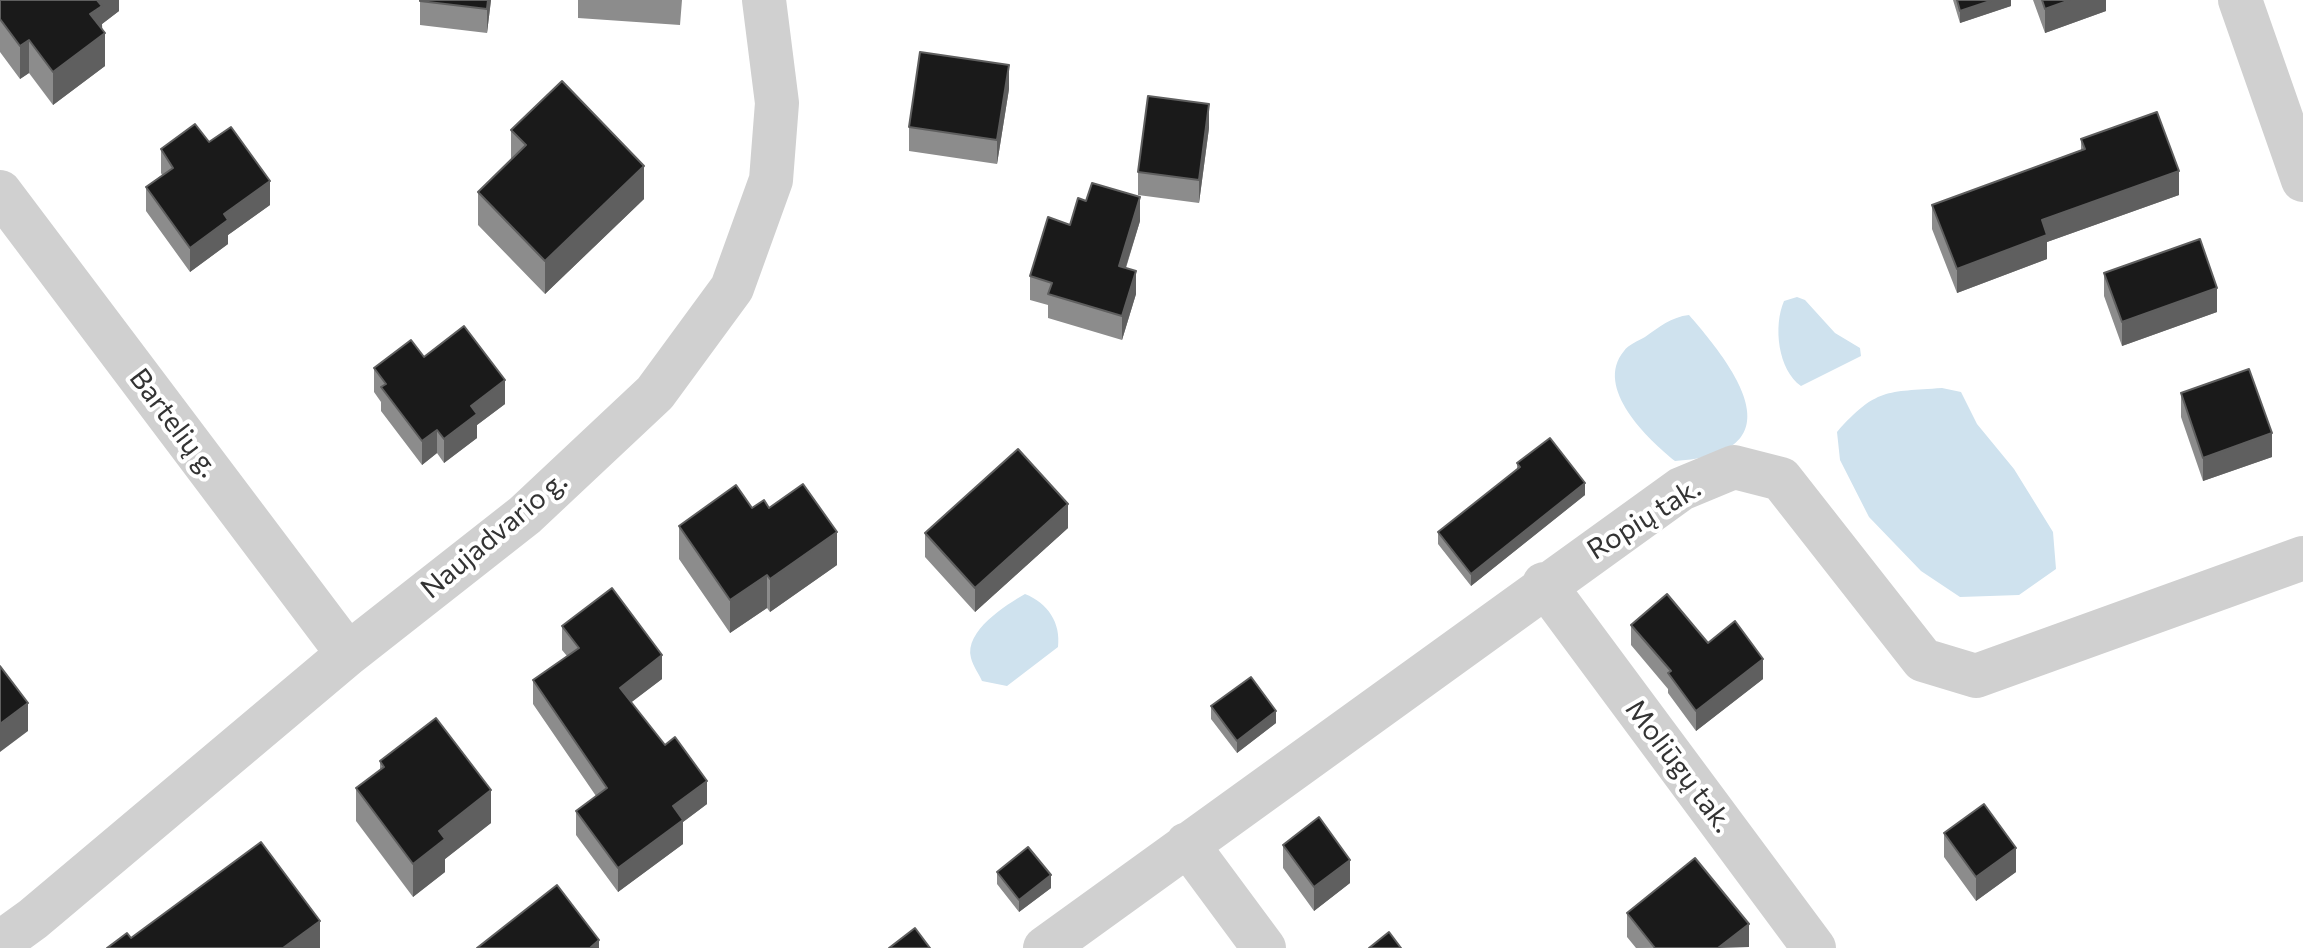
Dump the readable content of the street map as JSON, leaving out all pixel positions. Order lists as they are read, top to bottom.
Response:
{
  "streets": {
    "street": [
      "Bartelių g.",
      "Ropių tak.",
      "Naujadvario g.",
      "Moliūgų tak."
    ]
  },
  "crossings": [
    ["Bartelių g.", "Naujadvario g."],
    ["Ropių tak.", "Moliūgų tak."]
  ]
}
